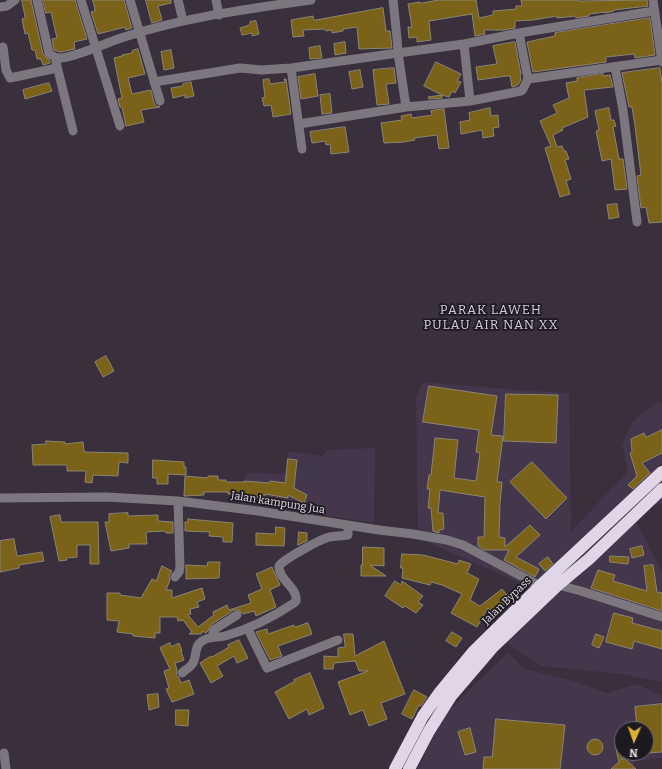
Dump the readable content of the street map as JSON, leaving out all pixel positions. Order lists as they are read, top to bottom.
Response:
{
  "streets": {
    "highway": ["Jalan Bypass"],
    "street": ["Jalan kampung Jua"]
  },
  "crossings": [
    ["Jalan kampung Jua", "Jalan Bypass"]
  ],
  "districts": ["PARAK LAWEH PULAU AIR NAN XX"],
  "north": "bottom"
}
